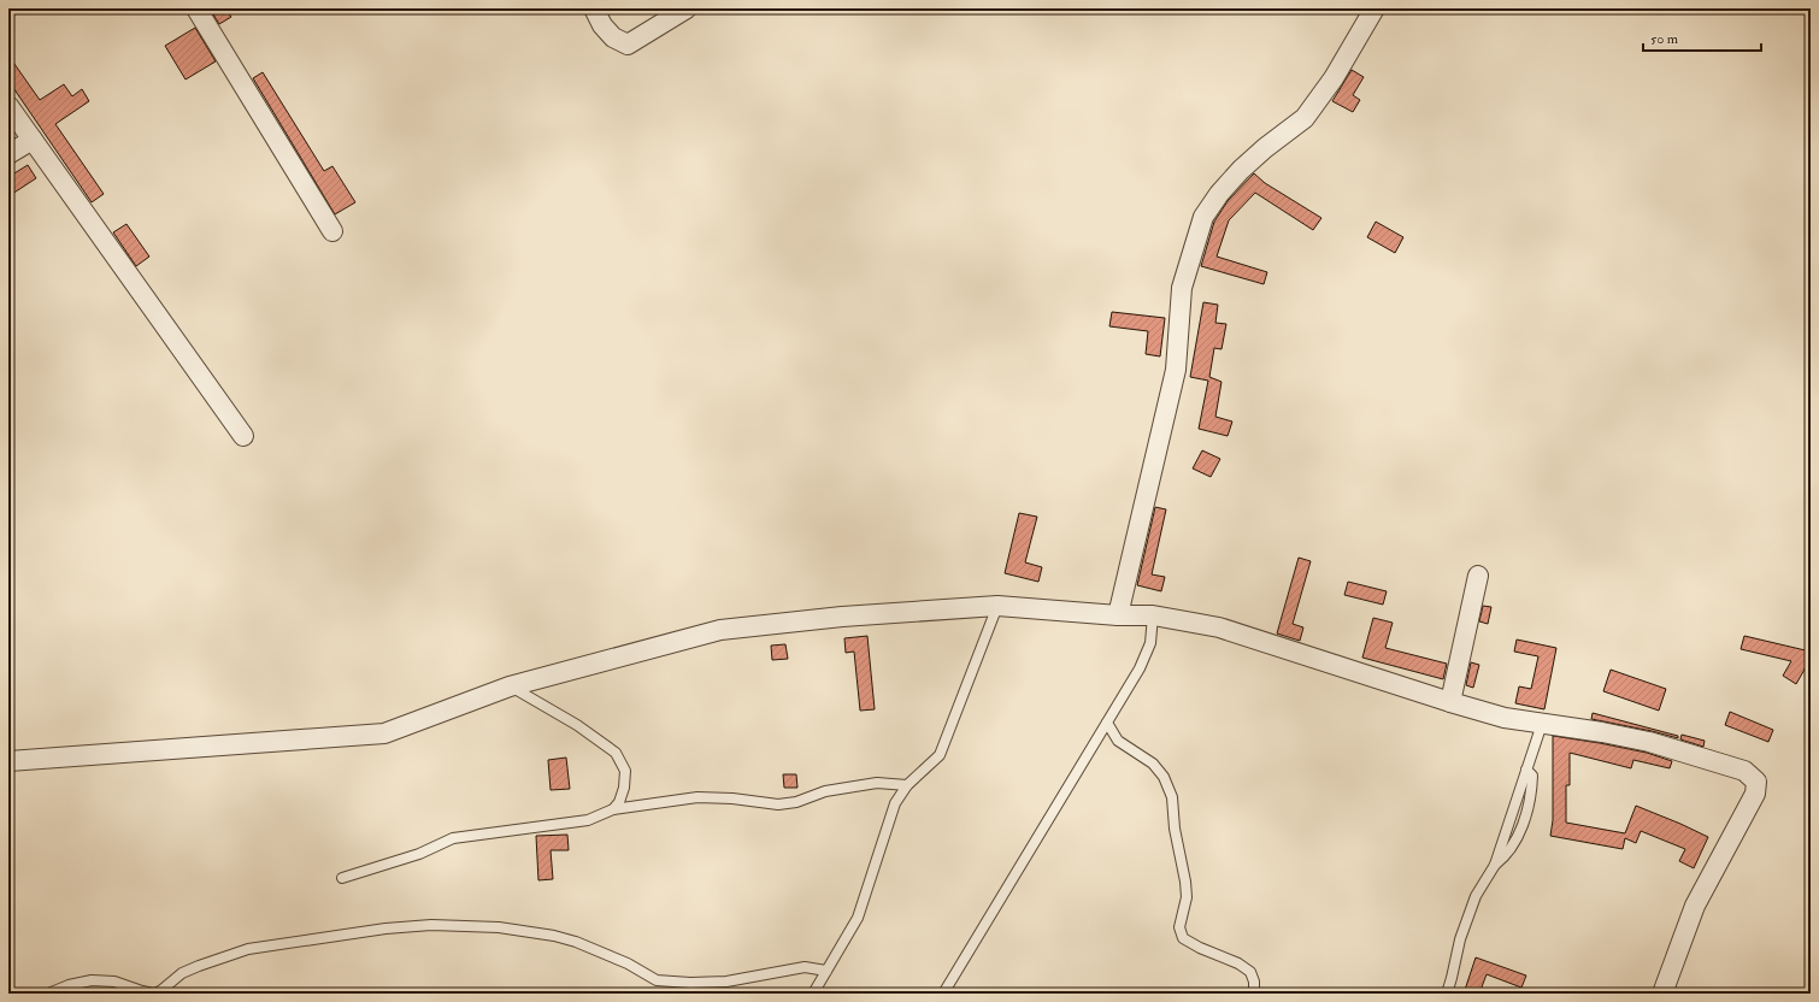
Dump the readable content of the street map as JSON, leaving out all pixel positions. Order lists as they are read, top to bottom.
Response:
{
  "scale_bar": "50 m"
}
